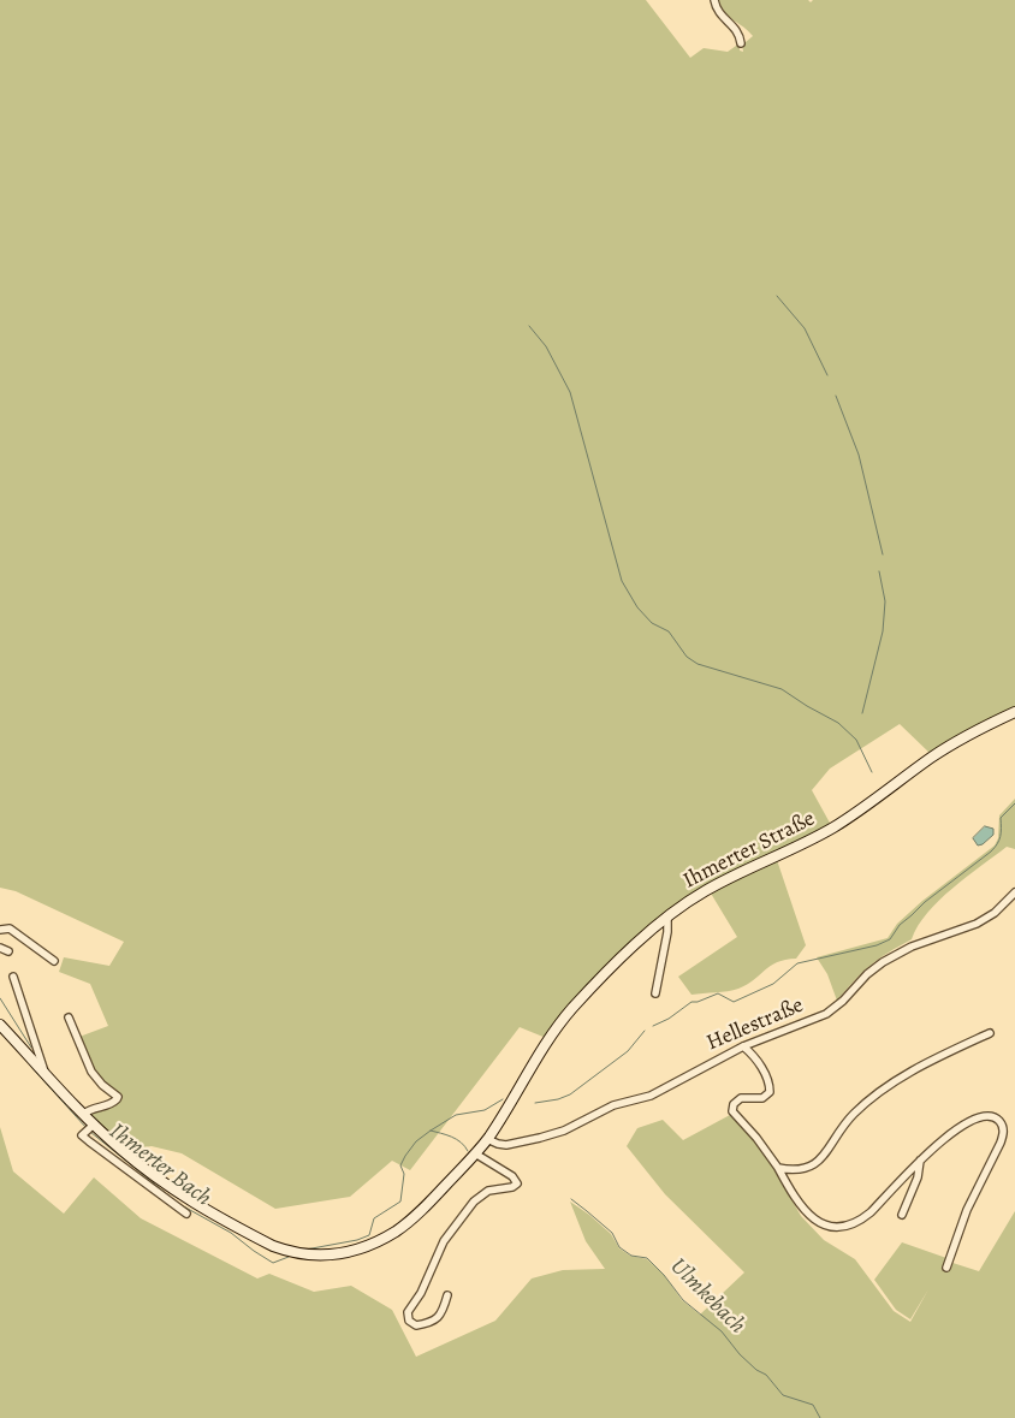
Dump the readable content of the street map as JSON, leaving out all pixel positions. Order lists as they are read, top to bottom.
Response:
{
  "streets": {
    "main road": ["Ihmerter Straße"],
    "street": ["Hellestraße"]
  },
  "crossings": [
    ["Ihmerter Straße", "Hellestraße"]
  ],
  "water": ["Ihmerter Bach", "Ulmkebach"]
}
